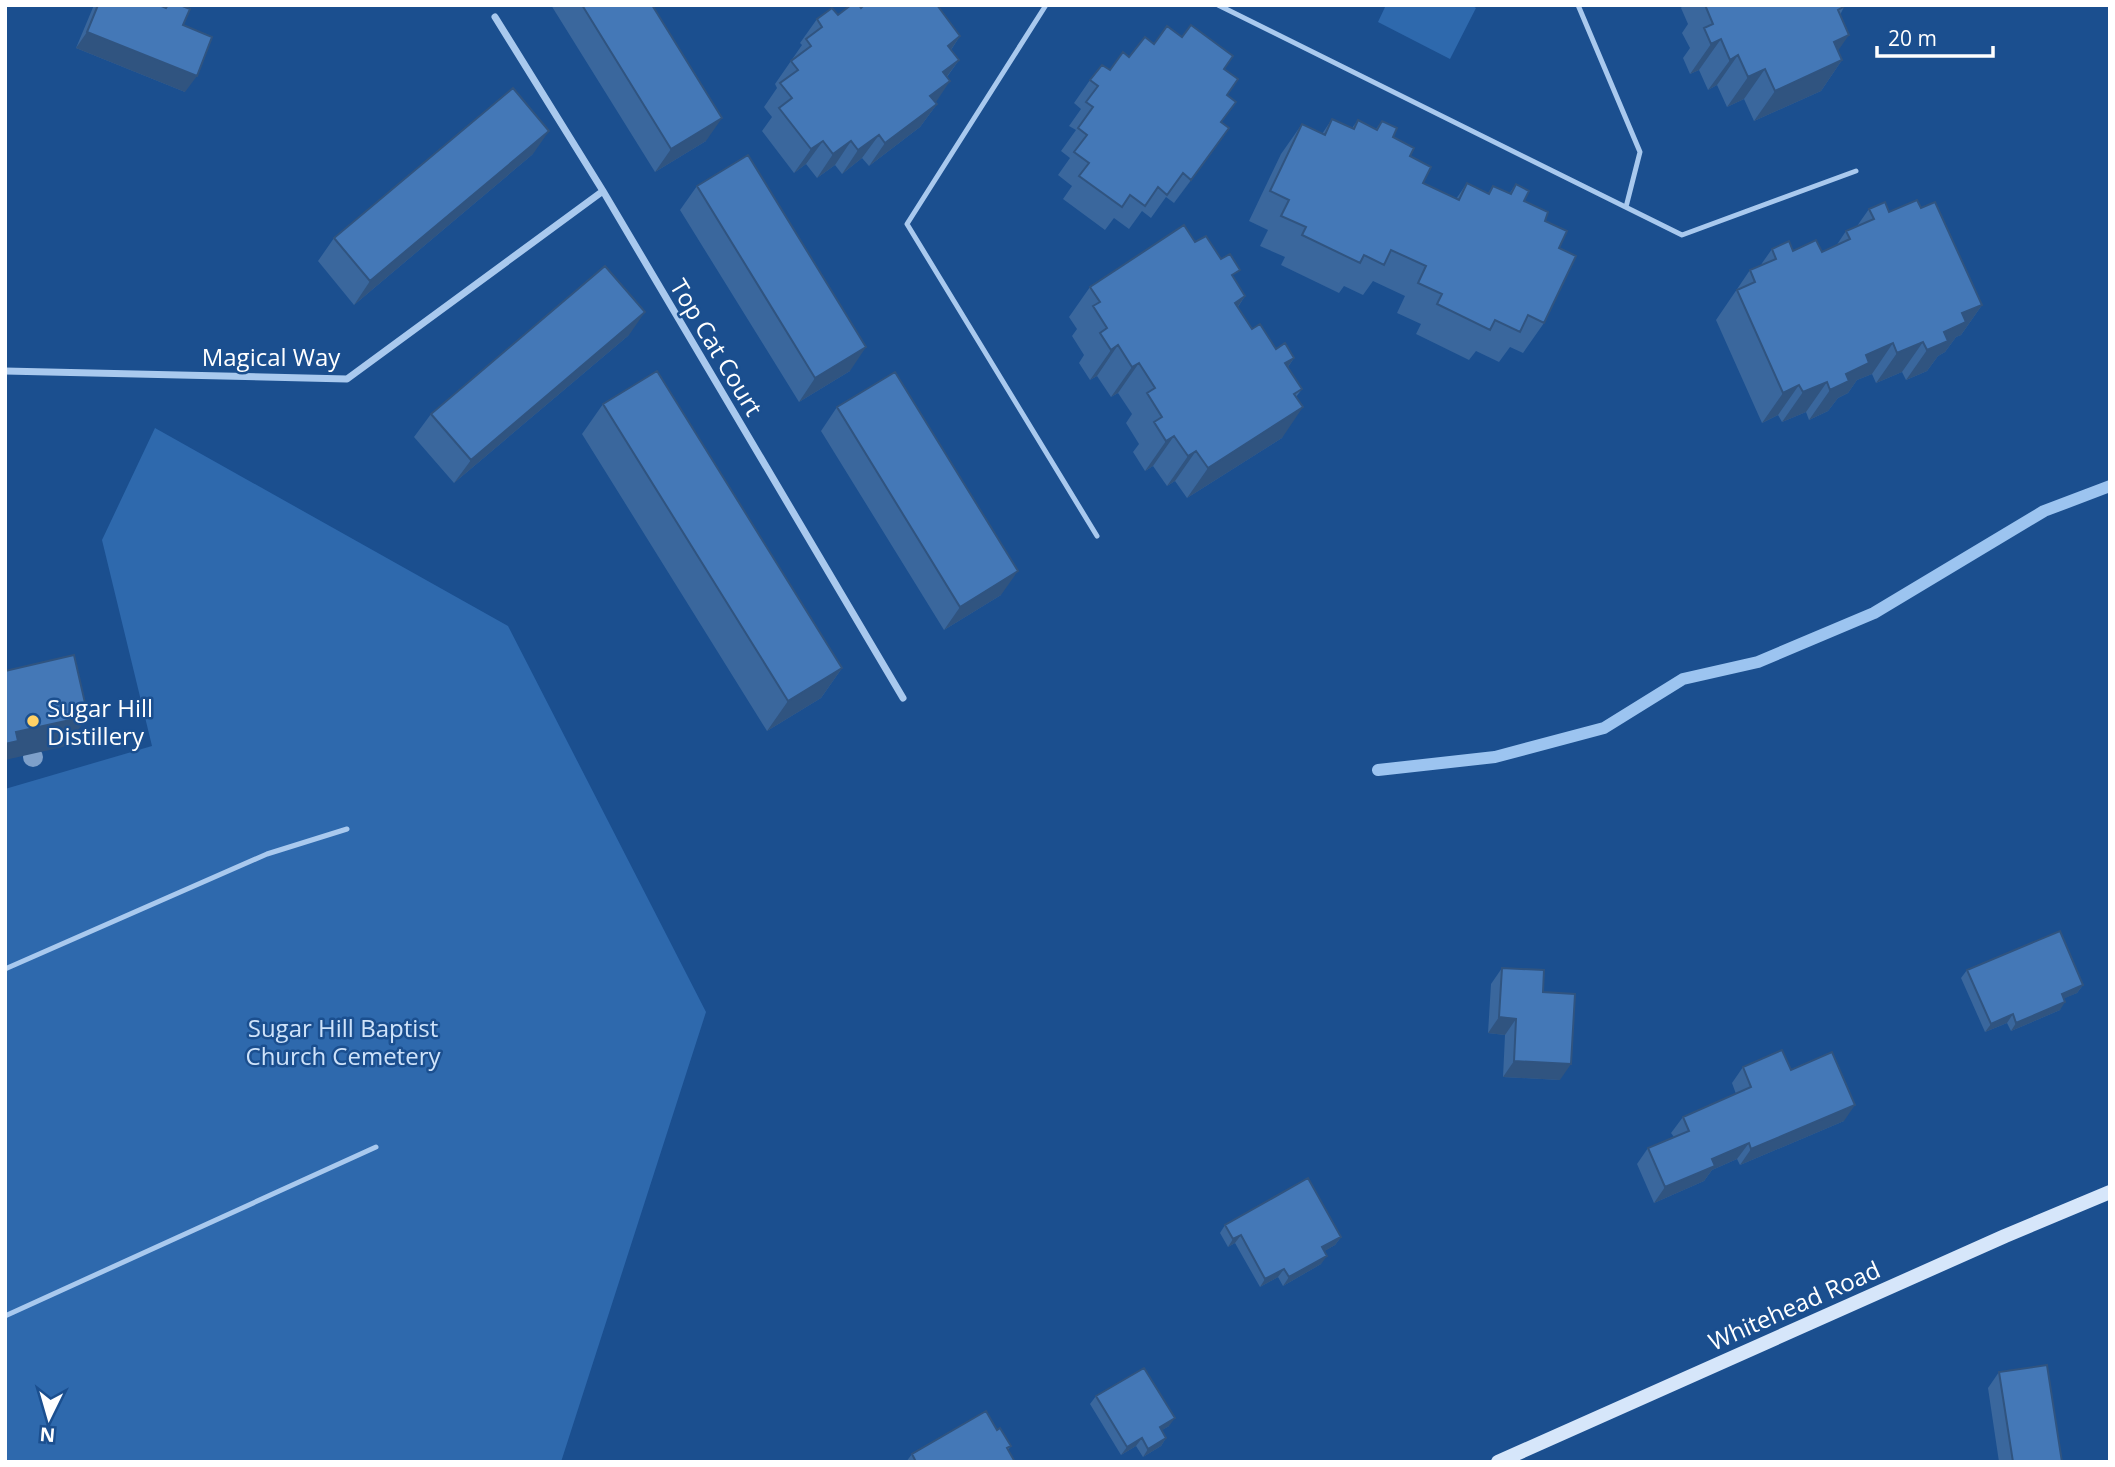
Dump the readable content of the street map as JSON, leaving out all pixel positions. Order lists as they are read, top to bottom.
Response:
{
  "streets": {
    "street": ["Top Cat Court", "Magical Way", "Whitehead Road"]
  },
  "crossings": [
    ["Top Cat Court", "Magical Way"]
  ],
  "parks": ["Sugar Hill Baptist Church Cemetery"],
  "places": ["Sugar Hill Distillery"],
  "scale_bar": "20 m",
  "north": "bottom"
}
